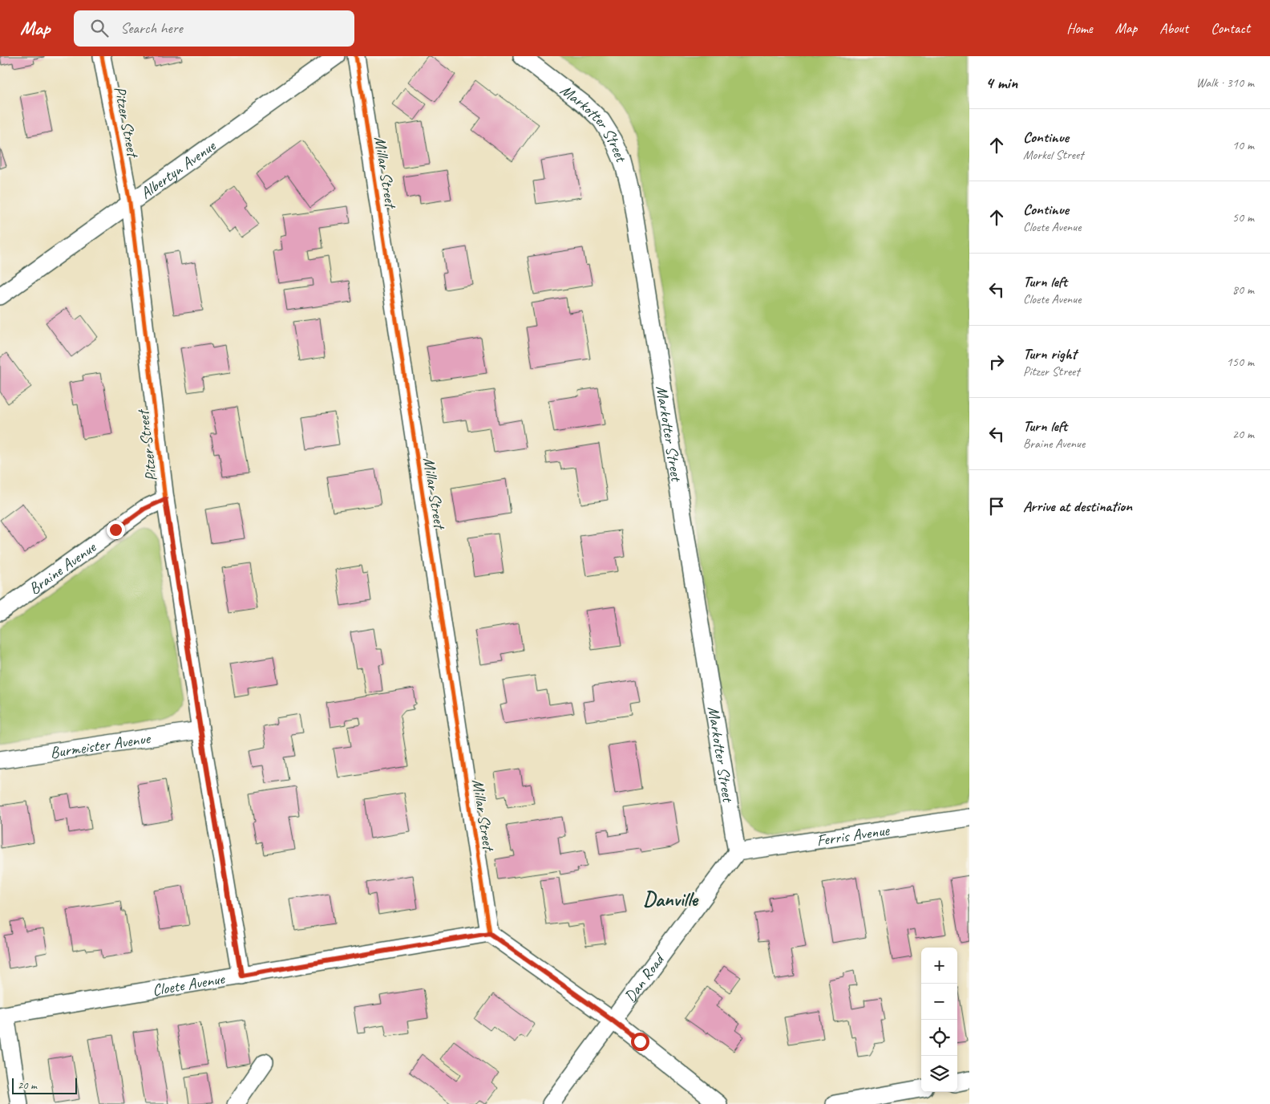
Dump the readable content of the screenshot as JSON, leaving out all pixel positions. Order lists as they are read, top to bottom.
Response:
{
  "streets": {
    "street": [
      "Pitzer Street",
      "Markotter Street",
      "Albertyn Avenue",
      "Millar Street",
      "Braine Avenue",
      "Burmeister Avenue",
      "Ferris Avenue",
      "Dan Road",
      "Cloete Avenue"
    ]
  },
  "crossings": [
    ["Pitzer Street", "Albertyn Avenue"],
    ["Pitzer Street", "Braine Avenue"],
    ["Pitzer Street", "Burmeister Avenue"],
    ["Pitzer Street", "Cloete Avenue"],
    ["Markotter Street", "Ferris Avenue"],
    ["Markotter Street", "Dan Road"],
    ["Millar Street", "Cloete Avenue"],
    ["Ferris Avenue", "Dan Road"]
  ],
  "districts": ["Danville"],
  "scale_bar": "20 m",
  "page": {
    "header": "Map",
    "search": "Search here",
    "nav": [
      "Home",
      "Map",
      "About",
      "Contact"
    ],
    "heading": ["4 min", "Walk · 310 m"],
    "list": [
      ["Continue", "Morkel Street", "10 m"],
      ["Continue", "Cloete Avenue", "50 m"],
      ["Turn left", "Cloete Avenue", "80 m"],
      ["Turn right", "Pitzer Street", "150 m"],
      ["Turn left", "Braine Avenue", "20 m"],
      "Arrive at destination"
    ],
    "map_buttons": ["+", "−"],
    "scale": "20 m"
  }
}
